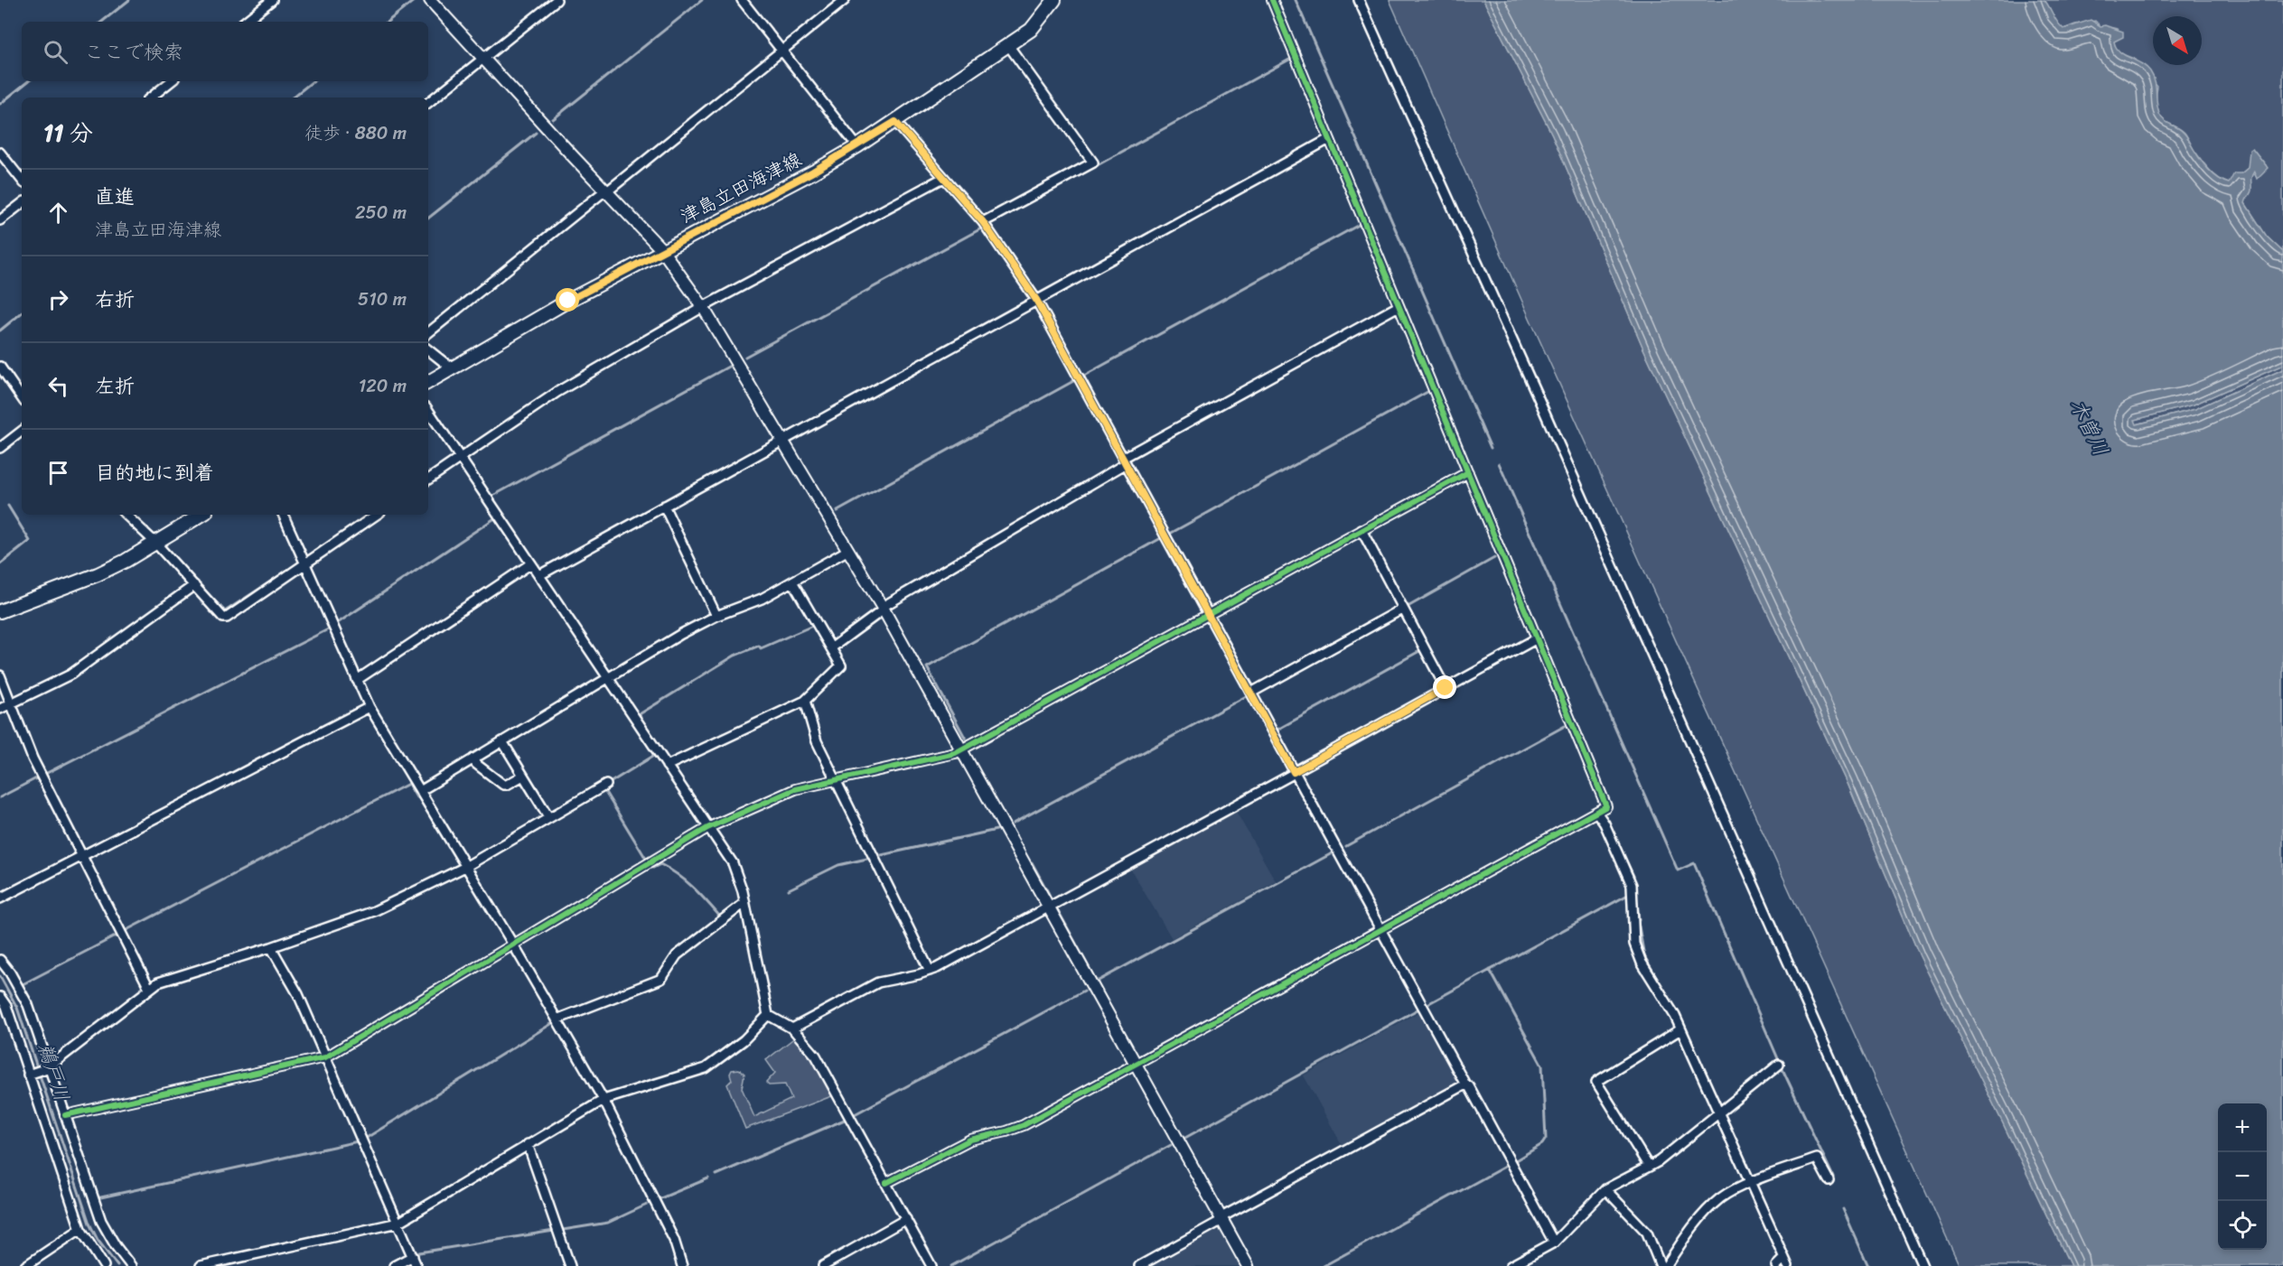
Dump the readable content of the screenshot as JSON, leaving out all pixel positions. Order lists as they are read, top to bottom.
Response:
{
  "streets": {
    "main road": ["津島立田海津線"]
  },
  "water": ["木曽川", "鵜戸川"],
  "north": "bottom right",
  "page": {
    "search": "ここで検索",
    "heading": ["11 分", "徒歩 · 880 m"],
    "list": [
      ["直進", "津島立田海津線", "250 m"],
      ["右折", "510 m"],
      ["左折", "120 m"],
      "目的地に到着"
    ],
    "map_buttons": ["+", "−"]
  }
}
